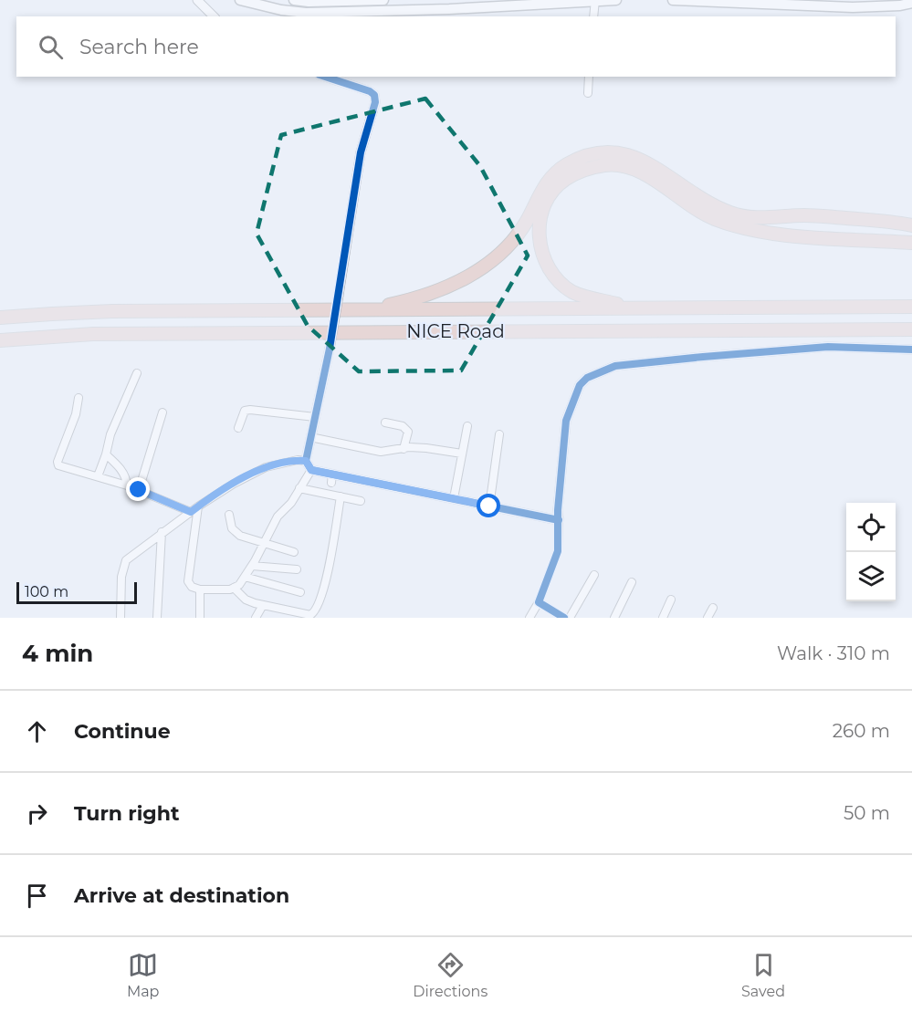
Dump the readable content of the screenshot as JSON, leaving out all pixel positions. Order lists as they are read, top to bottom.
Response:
{
  "streets": {
    "highway": ["NICE Road"]
  },
  "scale_bar": "100 m",
  "page": {
    "search": "Search here",
    "scale": "100 m",
    "heading": ["4 min", "Walk · 310 m"],
    "list": [
      ["Continue", "260 m"],
      ["Turn right", "50 m"],
      "Arrive at destination"
    ],
    "nav": ["Map", "Directions", "Saved"]
  }
}
